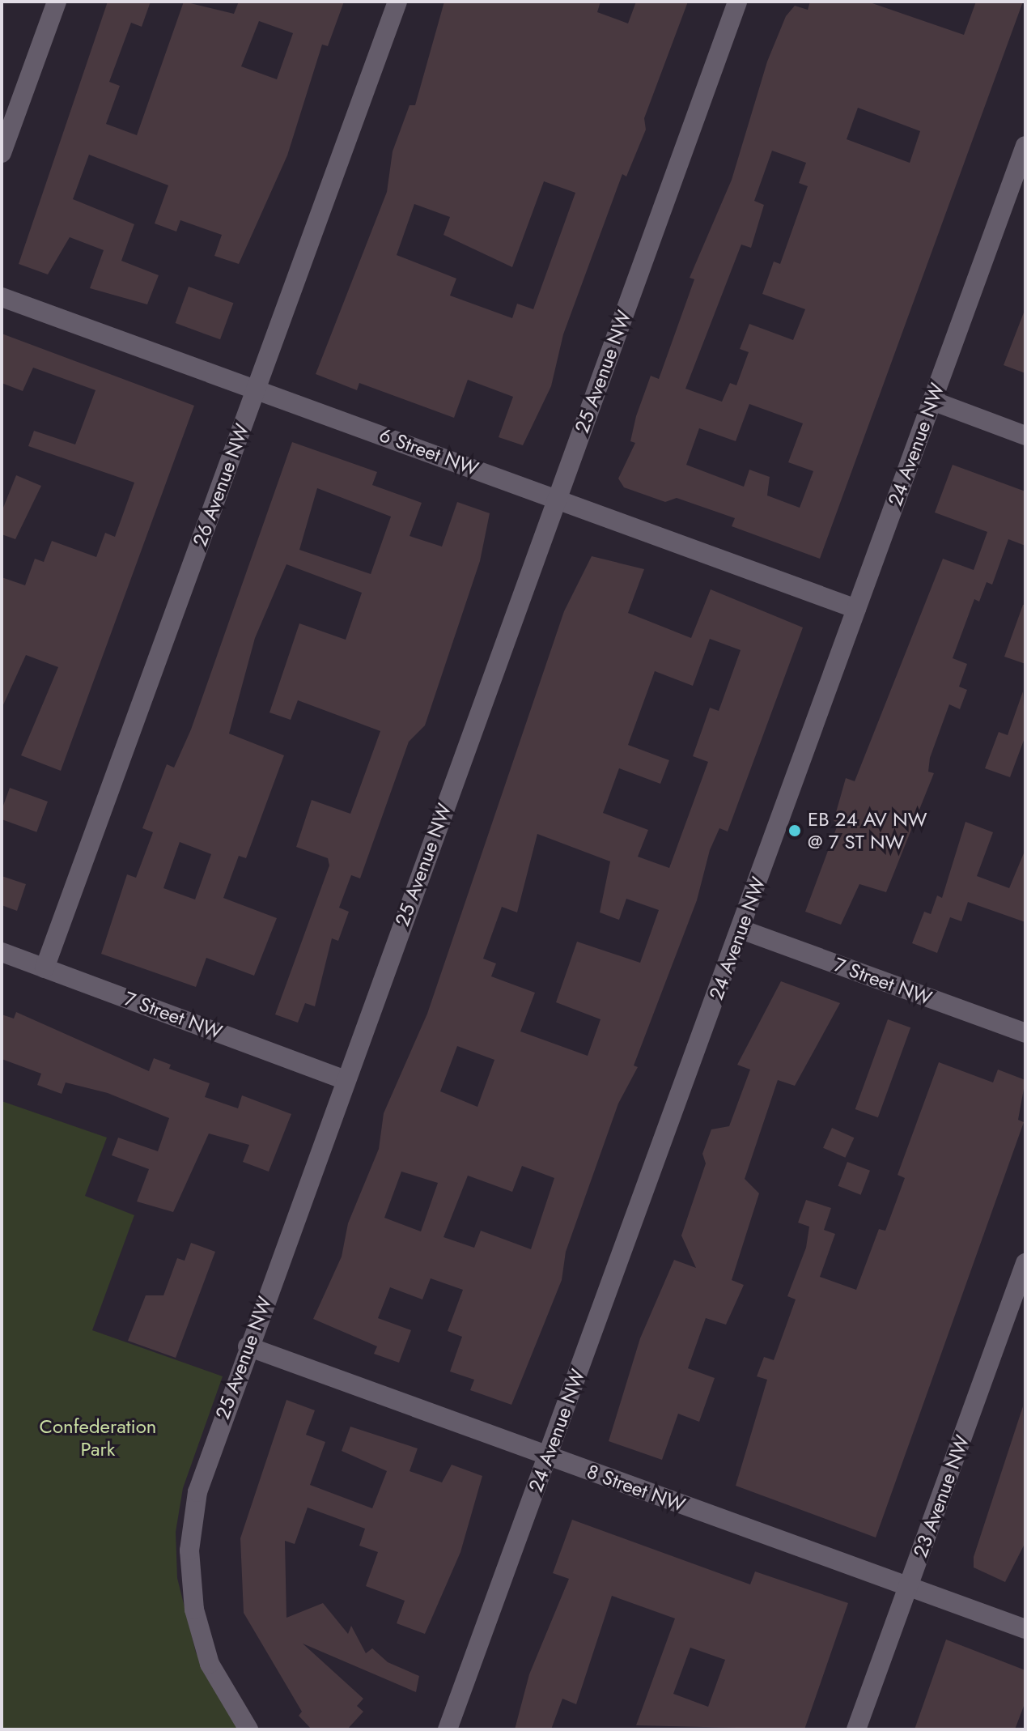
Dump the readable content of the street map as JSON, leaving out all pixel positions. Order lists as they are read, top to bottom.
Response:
{
  "streets": {
    "street": [
      "25 Avenue NW",
      "24 Avenue NW",
      "6 Street NW",
      "26 Avenue NW",
      "7 Street NW",
      "8 Street NW",
      "23 Avenue NW"
    ]
  },
  "crossings": [
    ["25 Avenue NW", "6 Street NW"],
    ["25 Avenue NW", "7 Street NW"],
    ["25 Avenue NW", "8 Street NW"],
    ["24 Avenue NW", "6 Street NW"],
    ["24 Avenue NW", "7 Street NW"],
    ["24 Avenue NW", "8 Street NW"],
    ["6 Street NW", "26 Avenue NW"],
    ["26 Avenue NW", "7 Street NW"],
    ["8 Street NW", "23 Avenue NW"]
  ],
  "parks": ["Confederation Park"],
  "places": ["EB 24 AV NW @ 7 ST NW"]
}
